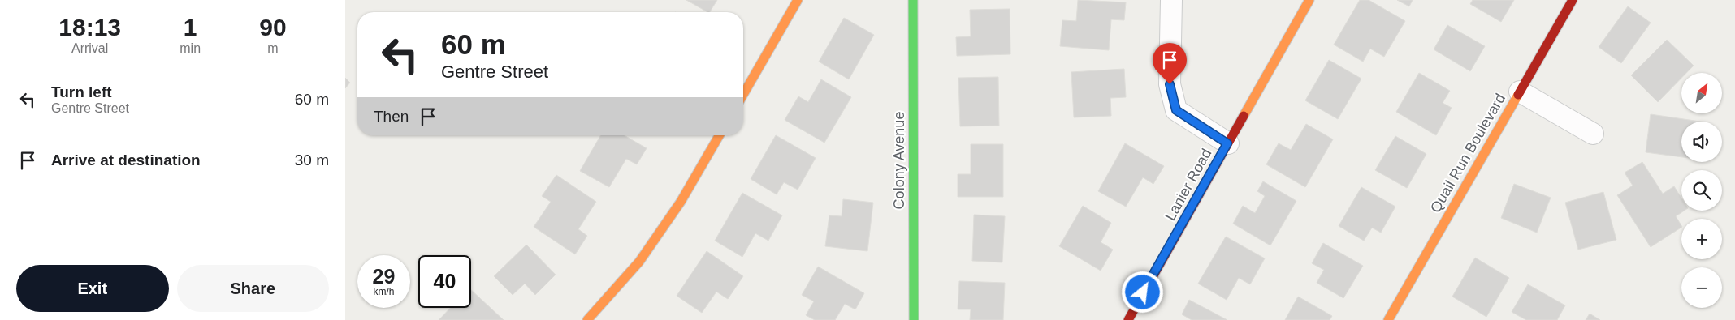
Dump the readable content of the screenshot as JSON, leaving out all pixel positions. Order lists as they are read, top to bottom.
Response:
{
  "streets": {
    "street": ["Quail Run Boulevard", "Colony Avenue", "Lanier Road"]
  },
  "north": "top right",
  "page": {
    "eta": [
      "18:13",
      "Arrival",
      "1",
      "min",
      "90",
      "m"
    ],
    "turn": ["60 m", "Gentre Street"],
    "list": [
      {
        "name": "Turn left",
        "note": "Gentre Street",
        "value": "60 m"
      },
      {
        "name": "Arrive at destination",
        "value": "30 m"
      }
    ],
    "map_buttons": ["+", "−"],
    "then": "Then",
    "speed": "29 km/h",
    "limit": "40",
    "buttons": ["Exit", "Share"]
  }
}
